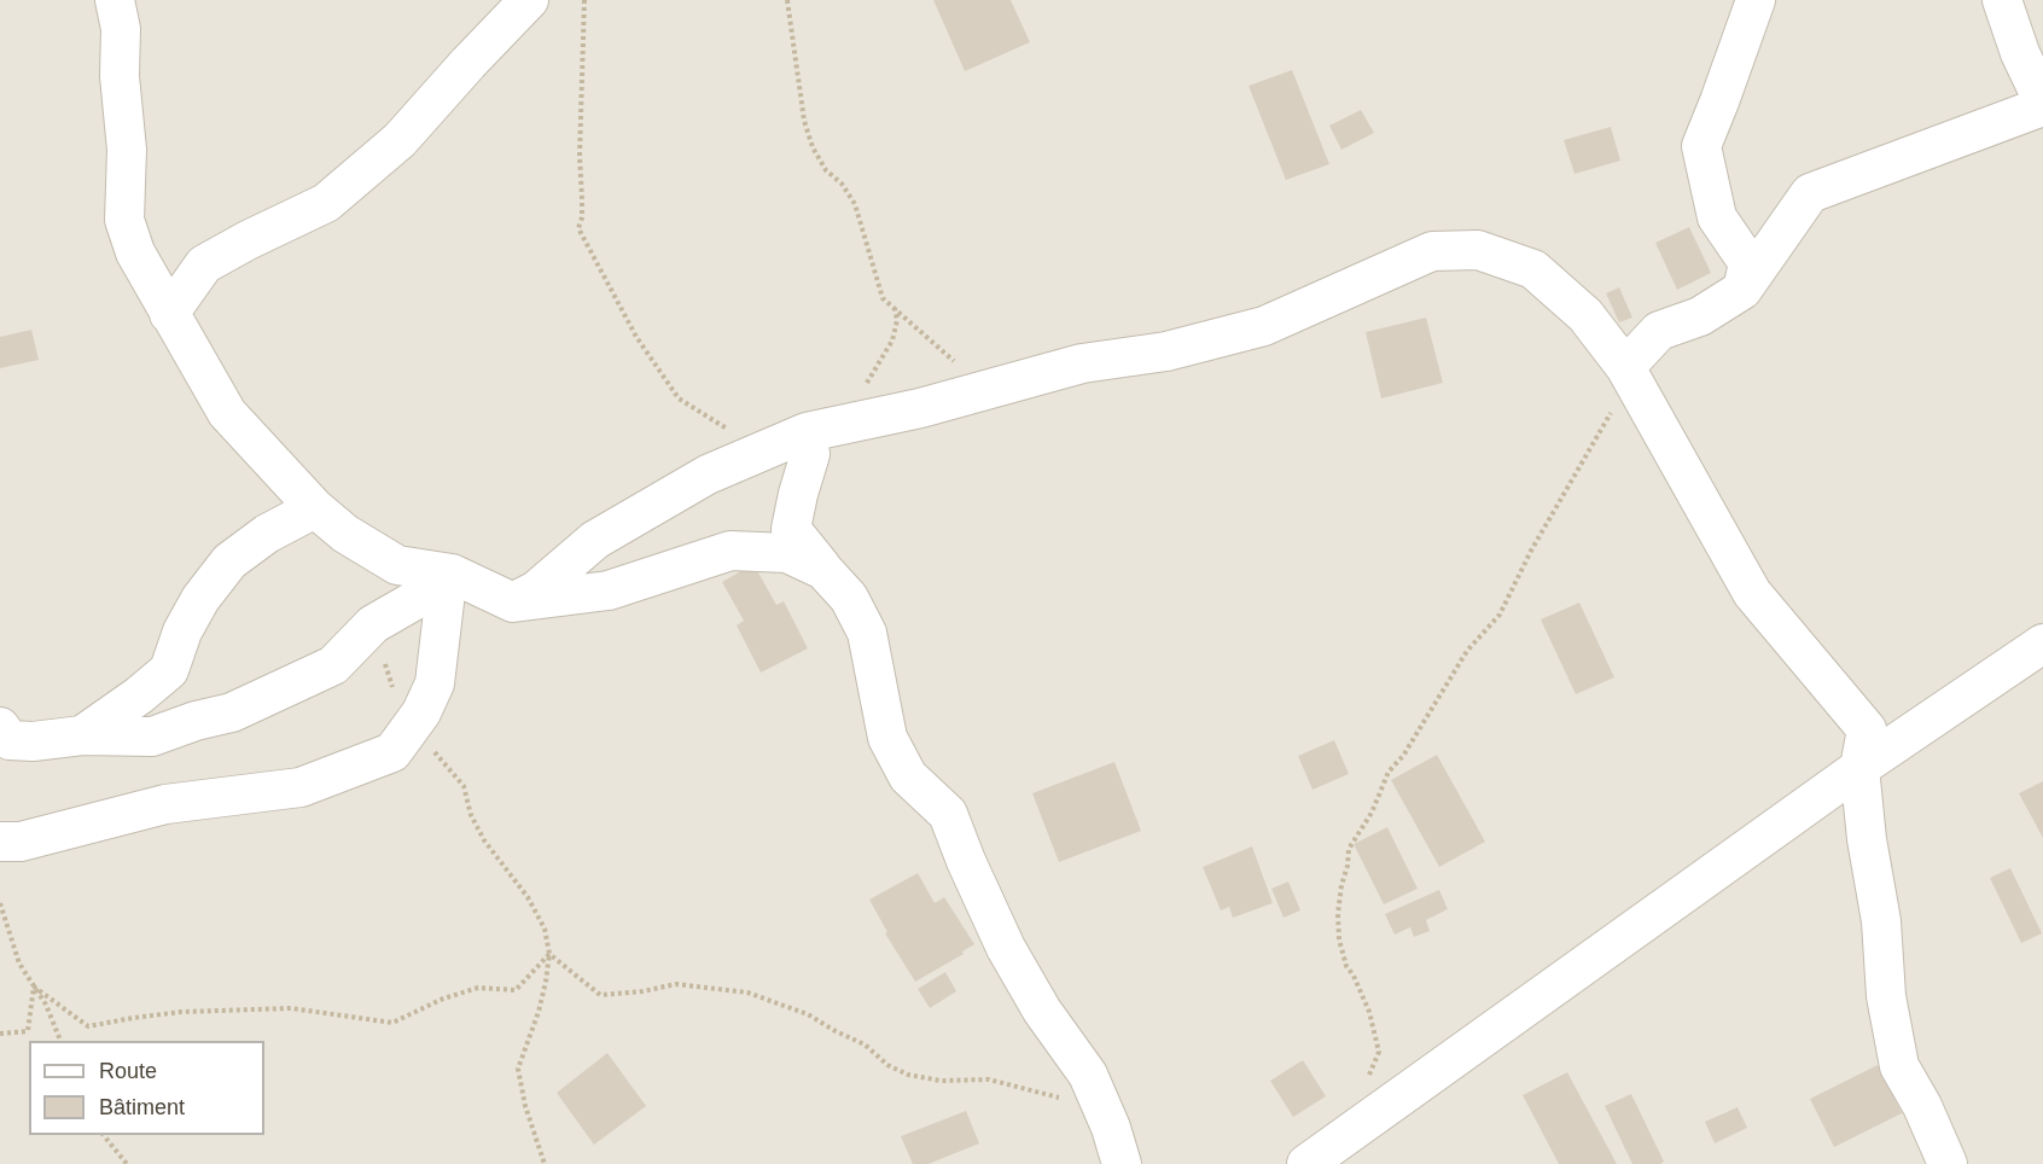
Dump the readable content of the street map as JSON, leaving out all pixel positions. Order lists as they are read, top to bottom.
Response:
{
  "legend": ["Route", "Bâtiment"]
}
